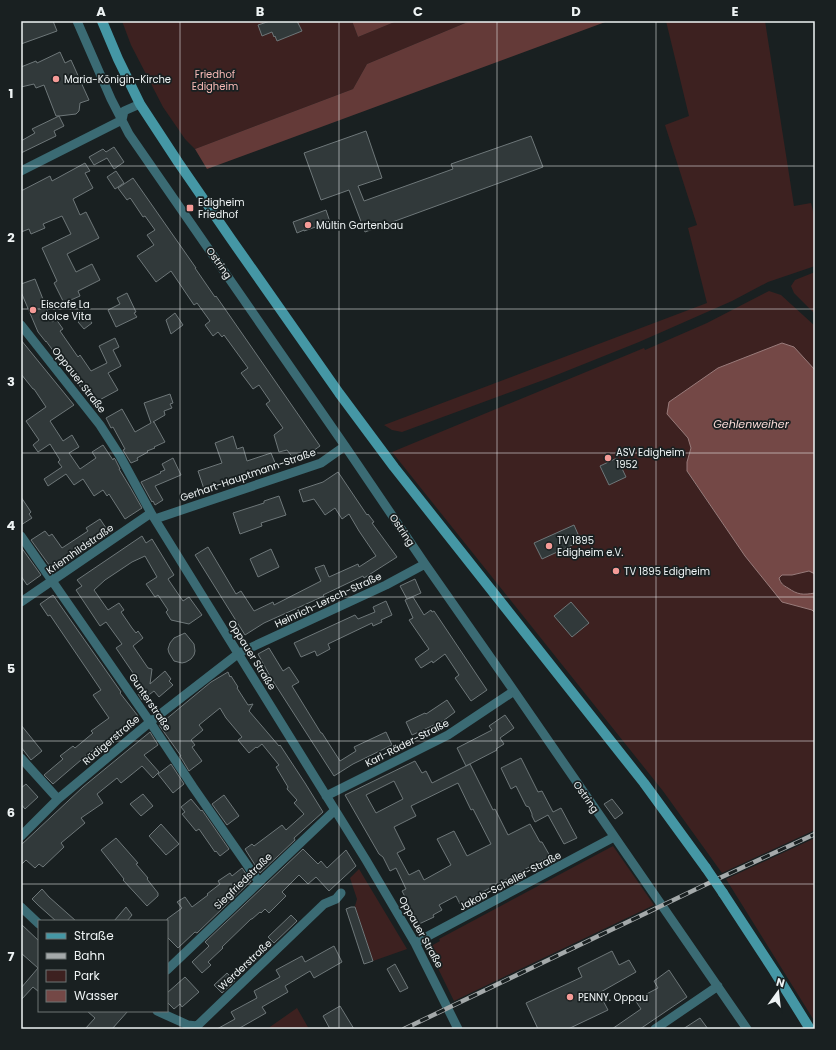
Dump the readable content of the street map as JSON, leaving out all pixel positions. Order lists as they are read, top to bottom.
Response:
{
  "streets": {
    "street": [
      "Ostring",
      "Oppauer Straße",
      "Gerhart-Hauptmann-Straße",
      "Kriemhildstraße",
      "Heinrich-Lersch-Straße",
      "Gunterstraße",
      "Rüdigerstraße",
      "Karl-Räder-Straße",
      "Siegfriedstraße",
      "Jakob-Scheller-Straße",
      "Werderstraße"
    ]
  },
  "crossings": [
    ["Ostring", "Gerhart-Hauptmann-Straße"],
    ["Ostring", "Heinrich-Lersch-Straße"],
    ["Ostring", "Karl-Räder-Straße"],
    ["Ostring", "Jakob-Scheller-Straße"],
    ["Oppauer Straße", "Gerhart-Hauptmann-Straße"],
    ["Oppauer Straße", "Kriemhildstraße"],
    ["Oppauer Straße", "Heinrich-Lersch-Straße"],
    ["Oppauer Straße", "Rüdigerstraße"],
    ["Oppauer Straße", "Karl-Räder-Straße"],
    ["Oppauer Straße", "Siegfriedstraße"],
    ["Oppauer Straße", "Jakob-Scheller-Straße"],
    ["Gerhart-Hauptmann-Straße", "Kriemhildstraße"],
    ["Kriemhildstraße", "Gunterstraße"],
    ["Heinrich-Lersch-Straße", "Rüdigerstraße"],
    ["Gunterstraße", "Rüdigerstraße"],
    ["Gunterstraße", "Siegfriedstraße"]
  ],
  "water": ["Gehlenweiher"],
  "parks": ["Friedhof Edigheim"],
  "places": {
    "other": [
      "Maria-Königin-Kirche",
      "Mültin Gartenbau",
      "Eiscafe La dolce Vita",
      "ASV Edigheim 1952",
      "TV 1895 Edigheim e.V.",
      "TV 1895 Edigheim",
      "PENNY. Oppau"
    ],
    "transit": ["Edigheim Friedhof"]
  },
  "legend": [
    "Straße",
    "Bahn",
    "Park",
    "Wasser"
  ],
  "north": "top",
  "grid": {
    "columns": [
      "A",
      "B",
      "C",
      "D",
      "E"
    ],
    "rows": [
      "1",
      "2",
      "3",
      "4",
      "5",
      "6",
      "7"
    ]
  }
}
